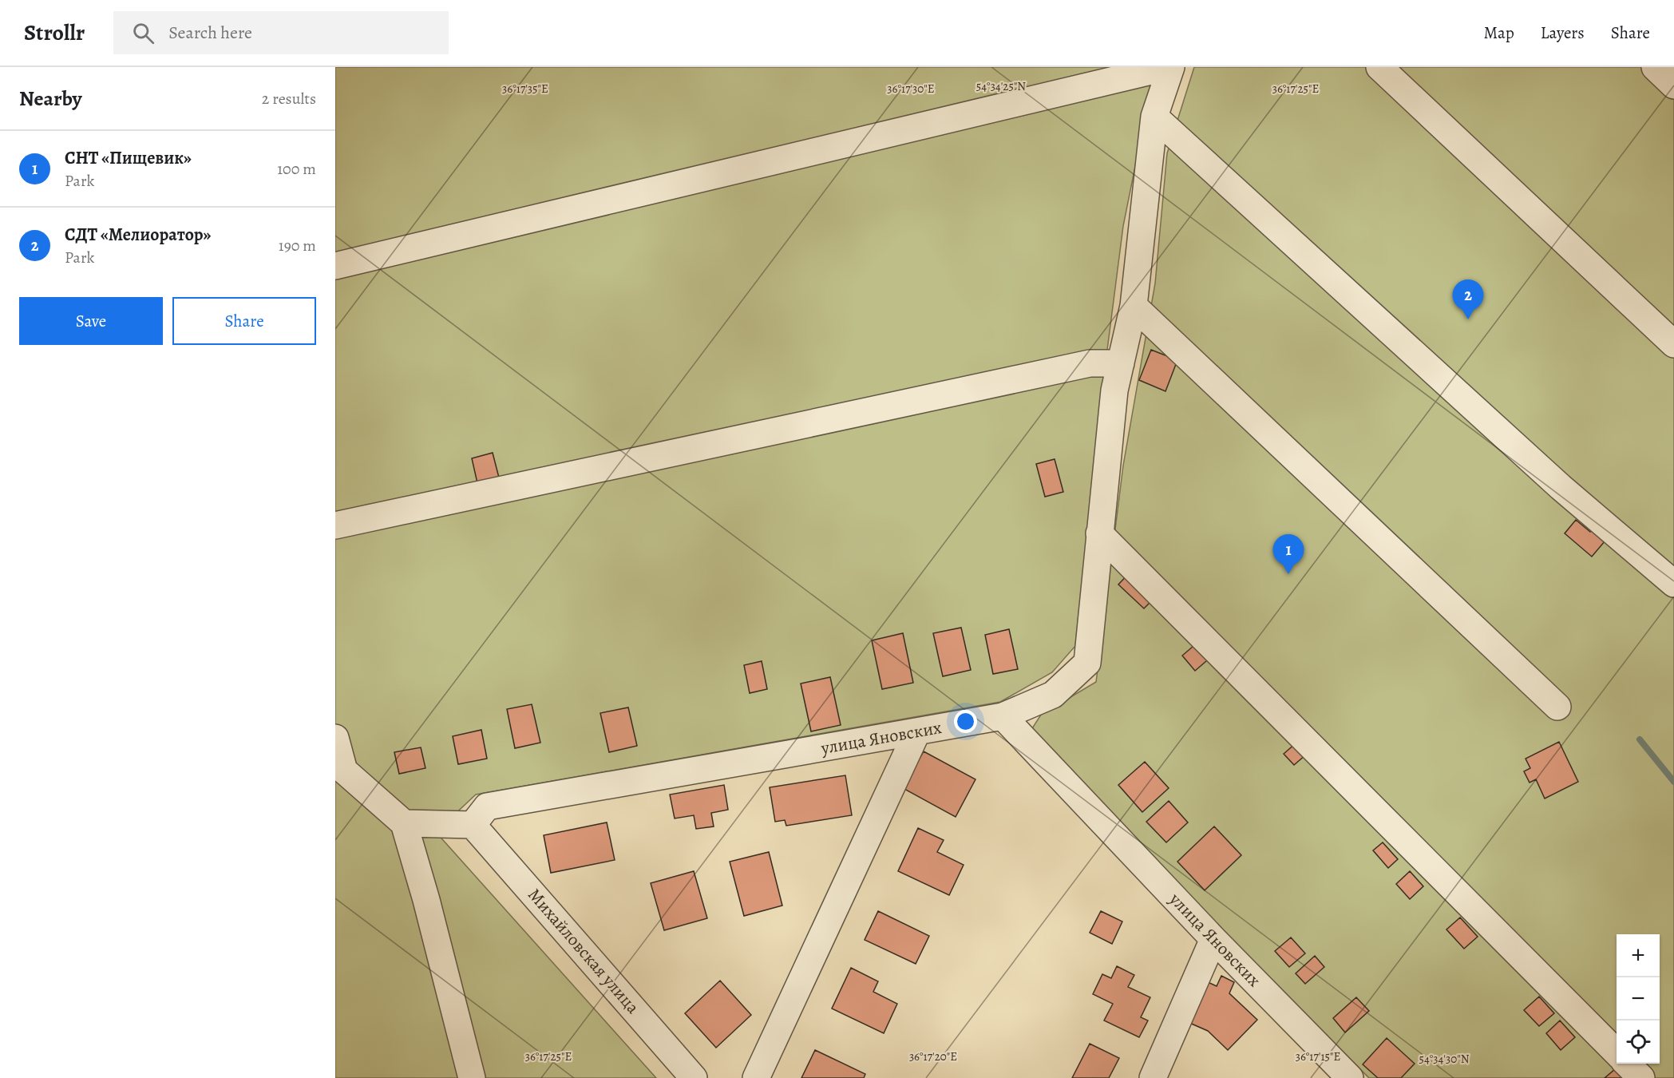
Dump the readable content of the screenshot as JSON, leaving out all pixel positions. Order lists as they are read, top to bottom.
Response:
{
  "streets": {
    "street": ["улица Яновских", "Михайловская улица"]
  },
  "crossings": [
    ["улица Яновских", "Михайловская улица"]
  ],
  "page": {
    "header": "Strollr",
    "search": "Search here",
    "nav": ["Map", "Layers", "Share"],
    "heading": ["Nearby", "2 results"],
    "list": [
      {
        "mark": "1",
        "name": "СНТ «Пищевик»",
        "note": "Park",
        "value": "100 m"
      },
      {
        "mark": "2",
        "name": "СДТ «Мелиоратор»",
        "note": "Park",
        "value": "190 m"
      }
    ],
    "pins": ["2", "1"],
    "buttons": ["Save", "Share"],
    "map_buttons": ["+", "−"]
  },
  "coordinates": [
    "54°34'25\"N",
    "36°17'35\"E",
    "36°17'30\"E",
    "36°17'25\"E",
    "36°17'20\"E",
    "36°17'15\"E",
    "54°34'30\"N"
  ]
}
